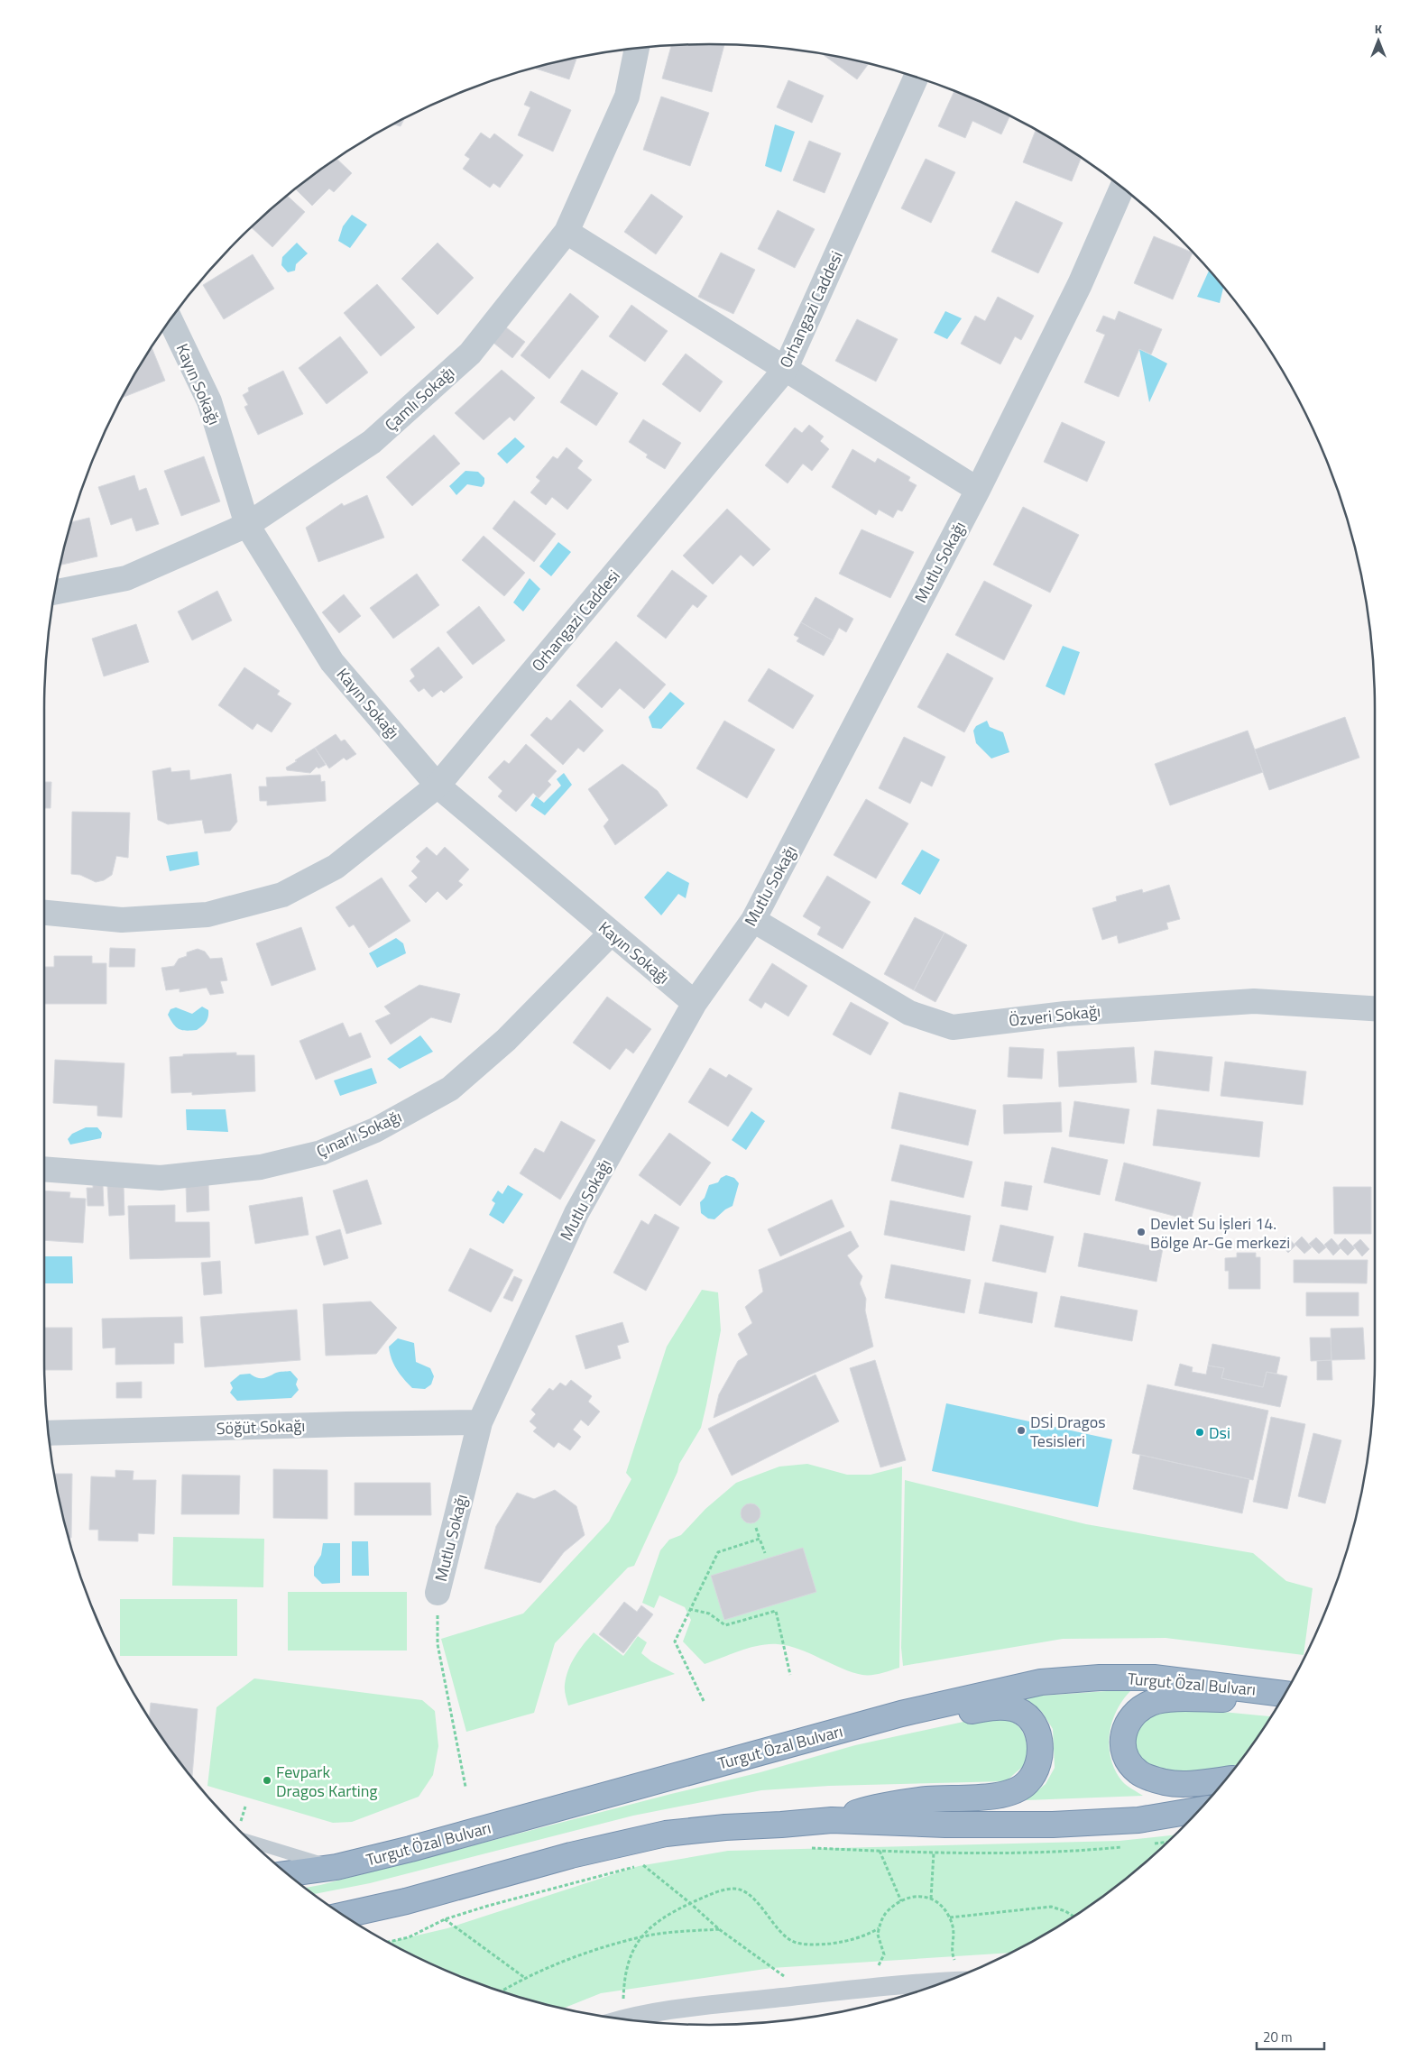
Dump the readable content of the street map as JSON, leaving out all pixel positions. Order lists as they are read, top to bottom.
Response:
{
  "streets": {
    "highway": ["Turgut Özal Bulvarı"],
    "street": [
      "Orhangazi Caddesi",
      "Kayın Sokağı",
      "Çamlı Sokağı",
      "Mutlu Sokağı",
      "Özveri Sokağı",
      "Çınarlı Sokağı",
      "Söğüt Sokağı"
    ]
  },
  "crossings": [
    ["Orhangazi Caddesi", "Kayın Sokağı"],
    ["Kayın Sokağı", "Çamlı Sokağı"],
    ["Kayın Sokağı", "Mutlu Sokağı"],
    ["Kayın Sokağı", "Çınarlı Sokağı"],
    ["Mutlu Sokağı", "Özveri Sokağı"],
    ["Mutlu Sokağı", "Söğüt Sokağı"]
  ],
  "places": [
    "Devlet Su İşleri 14. Bölge Ar-Ge merkezi",
    "DSİ Dragos Tesisleri",
    "Dsi",
    "Fevpark Dragos Karting"
  ],
  "scale_bar": "20 m",
  "north": "top"
}
